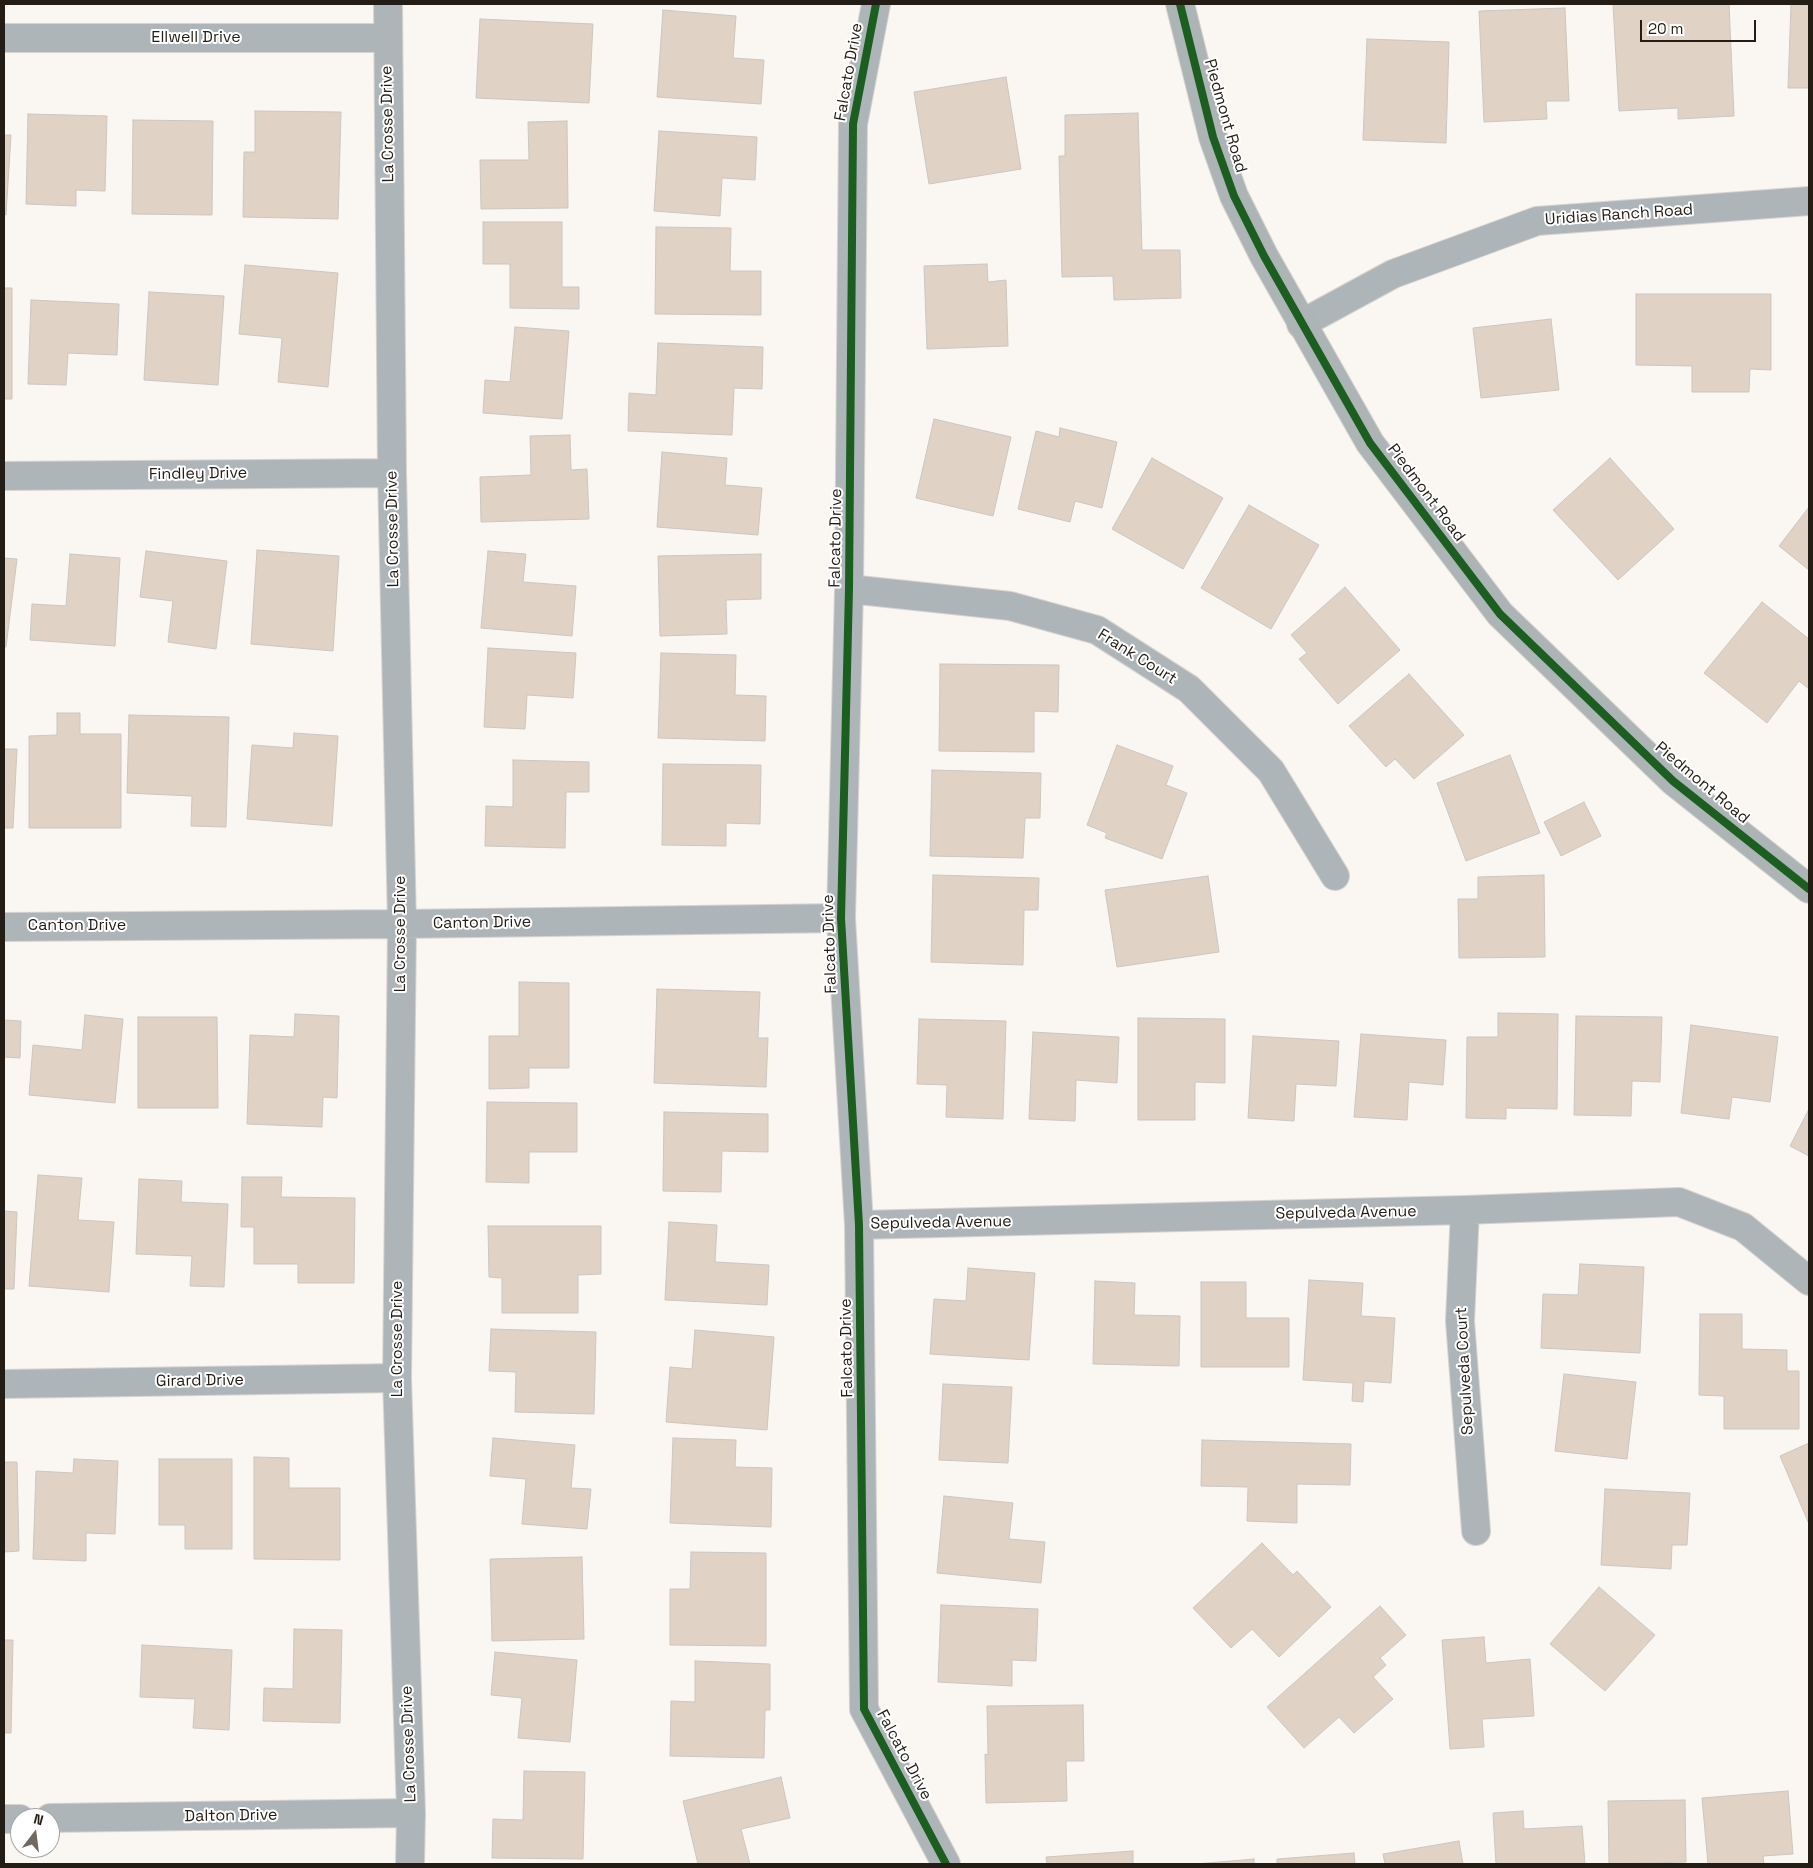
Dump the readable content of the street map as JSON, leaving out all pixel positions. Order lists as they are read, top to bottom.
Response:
{
  "streets": {
    "main road": ["Piedmont Road"],
    "street": [
      "Ellwell Drive",
      "Falcato Drive",
      "La Crosse Drive",
      "Uridias Ranch Road",
      "Findley Drive",
      "Frank Court",
      "Canton Drive",
      "Sepulveda Avenue",
      "Sepulveda Court",
      "Girard Drive",
      "Dalton Drive"
    ]
  },
  "crossings": [
    ["Ellwell Drive", "La Crosse Drive"],
    ["Falcato Drive", "Frank Court"],
    ["Falcato Drive", "Canton Drive"],
    ["Falcato Drive", "Sepulveda Avenue"],
    ["Piedmont Road", "Uridias Ranch Road"],
    ["La Crosse Drive", "Findley Drive"],
    ["La Crosse Drive", "Canton Drive"],
    ["La Crosse Drive", "Girard Drive"],
    ["La Crosse Drive", "Dalton Drive"],
    ["Sepulveda Avenue", "Sepulveda Court"]
  ],
  "scale_bar": "20 m",
  "north": "top"
}
